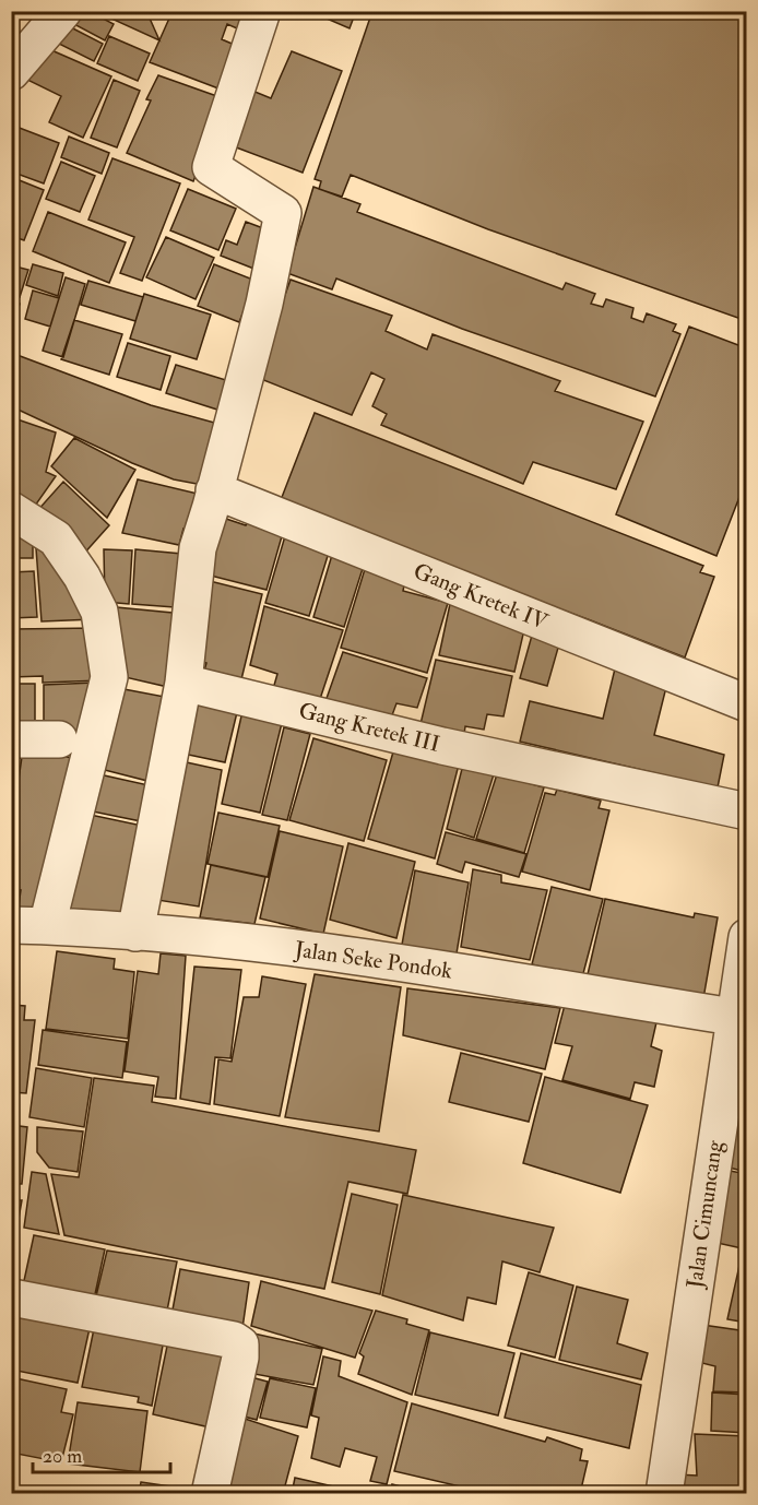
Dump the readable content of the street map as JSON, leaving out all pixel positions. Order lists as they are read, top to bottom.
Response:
{
  "streets": {
    "street": [
      "Gang Kretek IV",
      "Gang Kretek III",
      "Jalan Seke Pondok",
      "Jalan Cimuncang"
    ]
  },
  "crossings": [
    ["Jalan Seke Pondok", "Jalan Cimuncang"]
  ],
  "scale_bar": "20 m"
}
